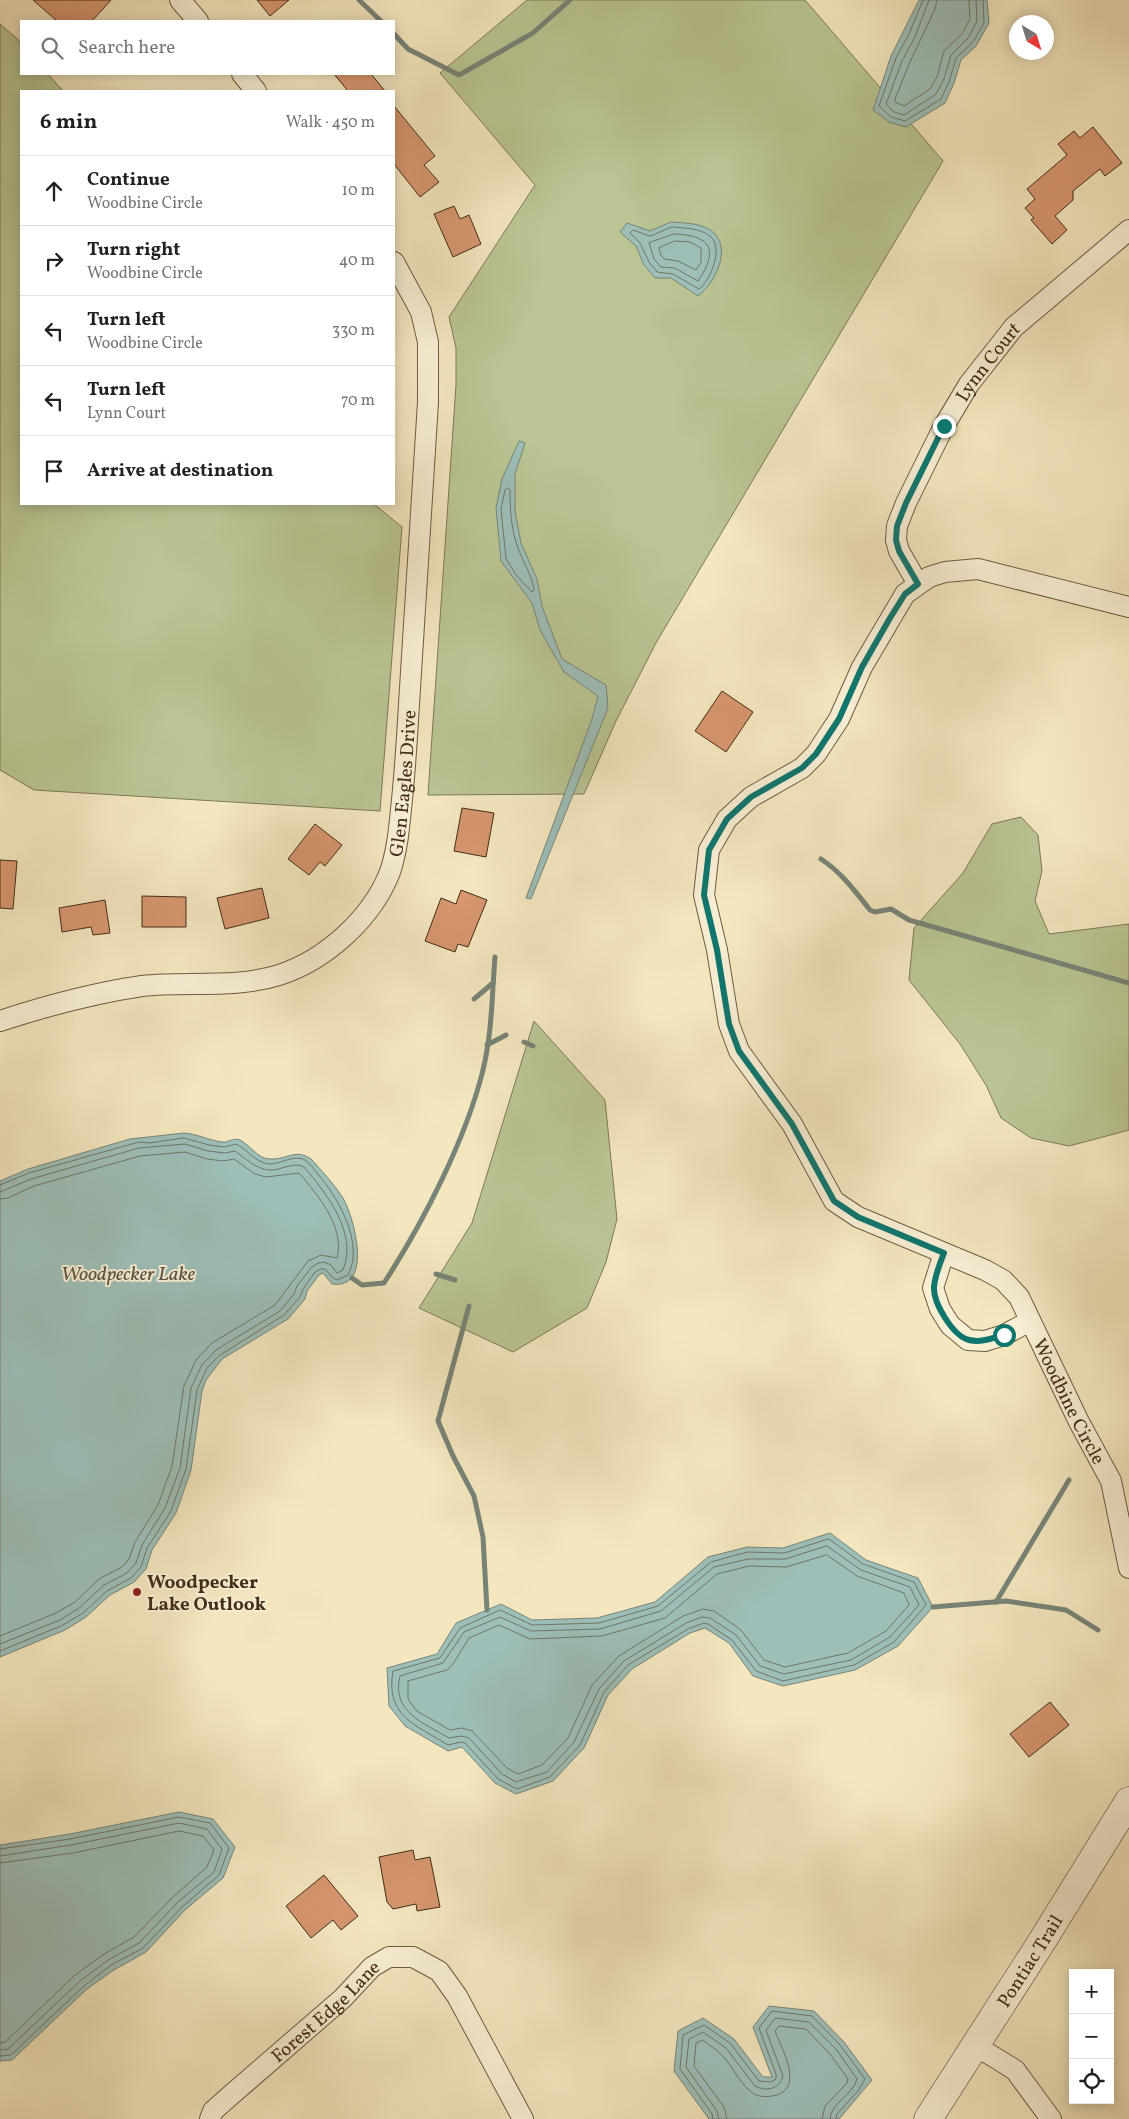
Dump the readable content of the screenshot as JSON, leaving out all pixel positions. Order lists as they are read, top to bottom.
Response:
{
  "streets": {
    "main road": ["Pontiac Trail"],
    "street": [
      "Lynn Court",
      "Glen Eagles Drive",
      "Woodbine Circle",
      "Forest Edge Lane"
    ]
  },
  "crossings": [
    ["Lynn Court", "Woodbine Circle"]
  ],
  "water": ["Woodpecker Lake"],
  "places": ["Woodpecker Lake Outlook"],
  "north": "bottom right",
  "page": {
    "search": "Search here",
    "heading": ["6 min", "Walk · 450 m"],
    "list": [
      ["Continue", "Woodbine Circle", "10 m"],
      ["Turn right", "Woodbine Circle", "40 m"],
      ["Turn left", "Woodbine Circle", "330 m"],
      ["Turn left", "Lynn Court", "70 m"],
      "Arrive at destination"
    ],
    "map_buttons": ["+", "−"]
  }
}
